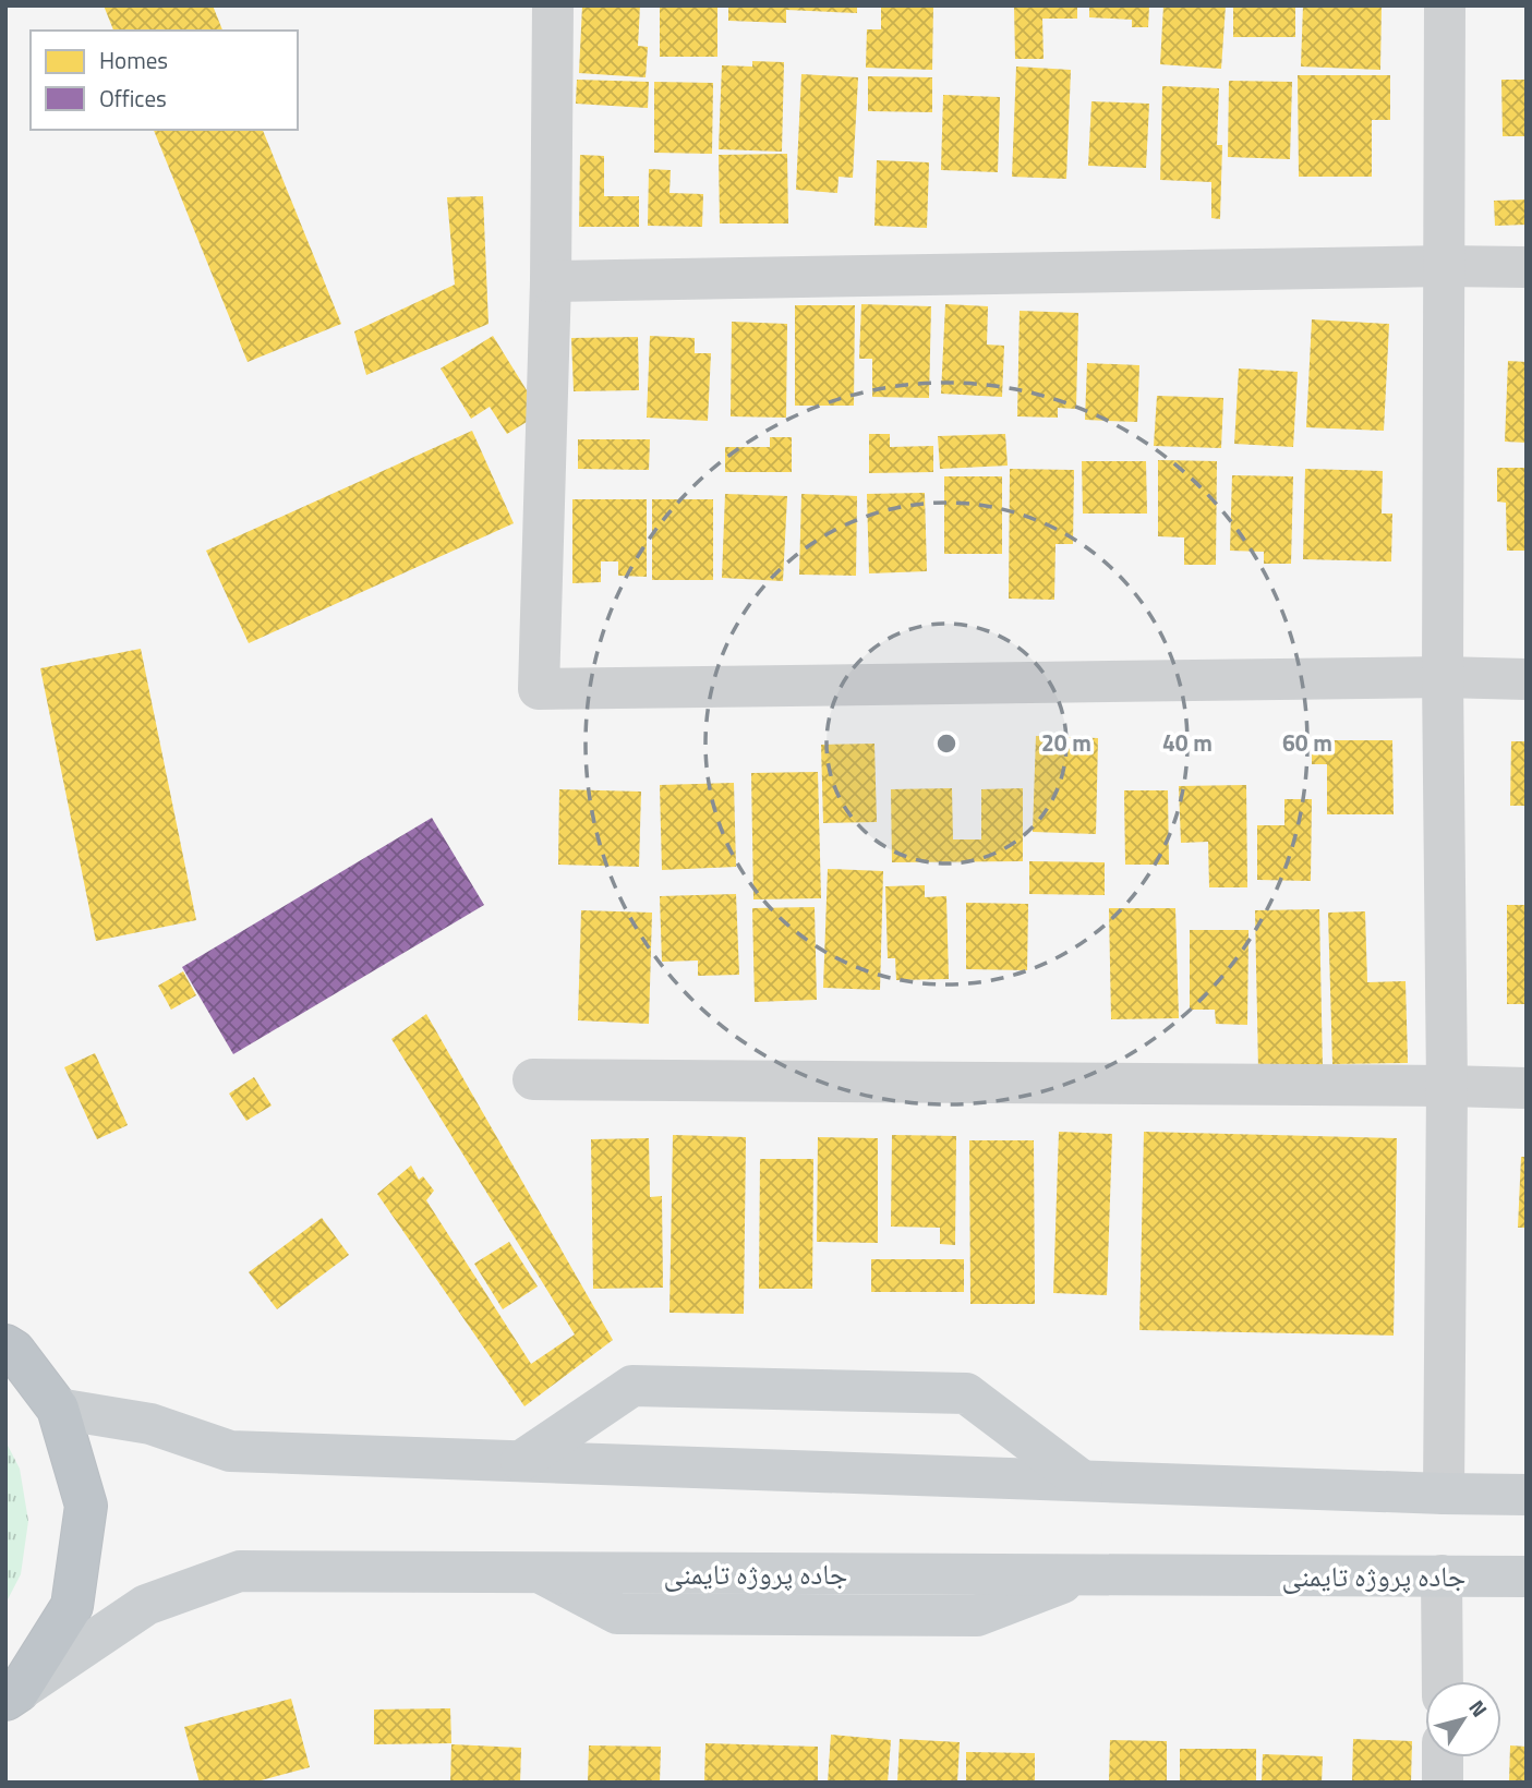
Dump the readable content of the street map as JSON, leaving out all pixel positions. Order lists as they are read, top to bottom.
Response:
{
  "streets": {
    "main road": ["جاده پروژه تایمنی"]
  },
  "legend": ["Homes", "Offices"],
  "north": "top right",
  "rings": ["20 m", "40 m", "60 m"]
}
